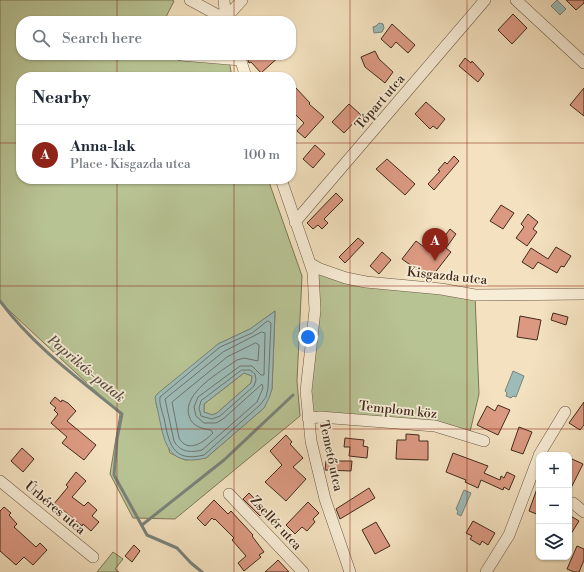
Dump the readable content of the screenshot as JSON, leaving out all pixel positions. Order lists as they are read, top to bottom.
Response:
{
  "streets": {
    "street": [
      "Tópart utca",
      "Kisgazda utca",
      "Templom köz",
      "Temető utca",
      "Úrbéres utca",
      "Zsellér utca"
    ]
  },
  "crossings": [
    ["Tópart utca", "Temető utca"],
    ["Kisgazda utca", "Temető utca"],
    ["Templom köz", "Temető utca"]
  ],
  "water": ["Paprikás-patak"],
  "page": {
    "search": "Search here",
    "heading": "Nearby",
    "list": [
      {
        "mark": "A",
        "name": "Anna-lak",
        "note": "Place · Kisgazda utca",
        "value": "100 m"
      }
    ],
    "pins": "A",
    "map_buttons": ["+", "−"]
  }
}
